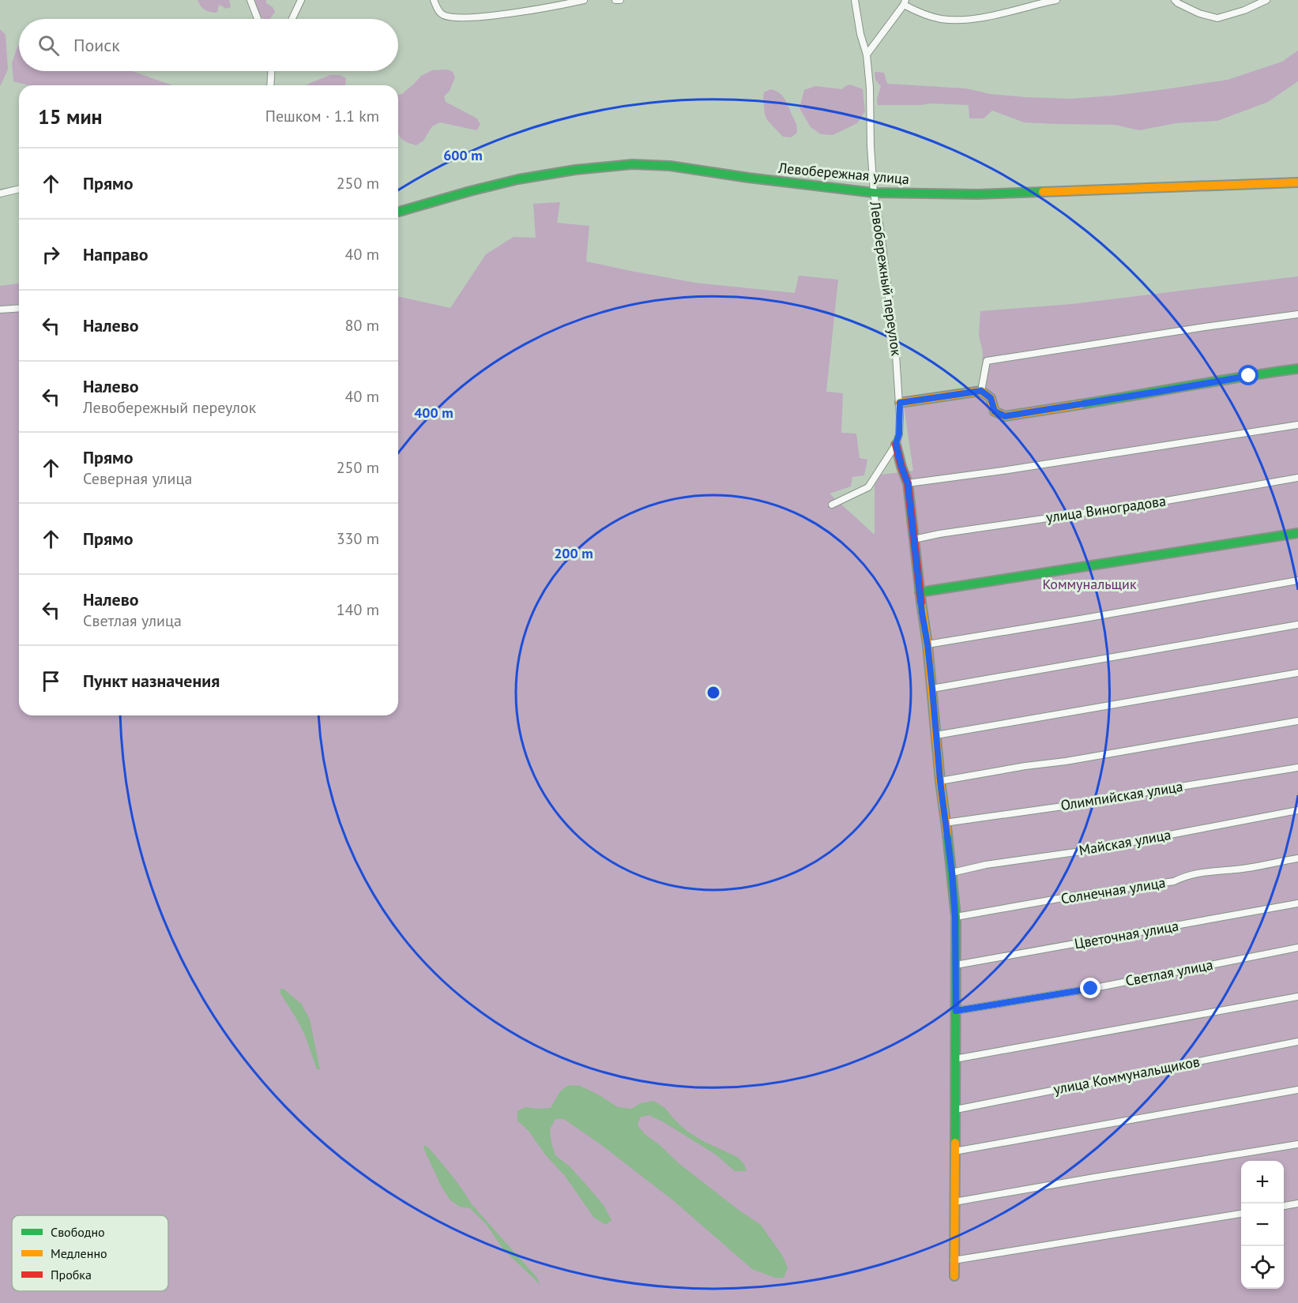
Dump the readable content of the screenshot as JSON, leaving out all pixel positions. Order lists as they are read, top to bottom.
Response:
{
  "streets": {
    "street": [
      "Левобережная улица",
      "Левобережный переулок",
      "улица Виноградова",
      "Олимпийская улица",
      "Майская улица",
      "Солнечная улица",
      "Цветочная улица",
      "Светлая улица",
      "улица Коммунальщиков"
    ]
  },
  "crossings": [
    ["Левобережная улица", "Левобережный переулок"]
  ],
  "parks": ["Коммунальщик"],
  "legend": ["Свободно", "Медленно", "Пробка"],
  "page": {
    "search": "Поиск",
    "heading": ["15 мин", "Пешком · 1.1 km"],
    "list": [
      ["Прямо", "250 m"],
      ["Направо", "40 m"],
      ["Налево", "80 m"],
      ["Налево", "Левобережный переулок", "40 m"],
      ["Прямо", "Северная улица", "250 m"],
      ["Прямо", "330 m"],
      ["Налево", "Светлая улица", "140 m"],
      "Пункт назначения"
    ],
    "map_buttons": ["+", "−"]
  },
  "rings": ["600 m", "400 m", "200 m"]
}
